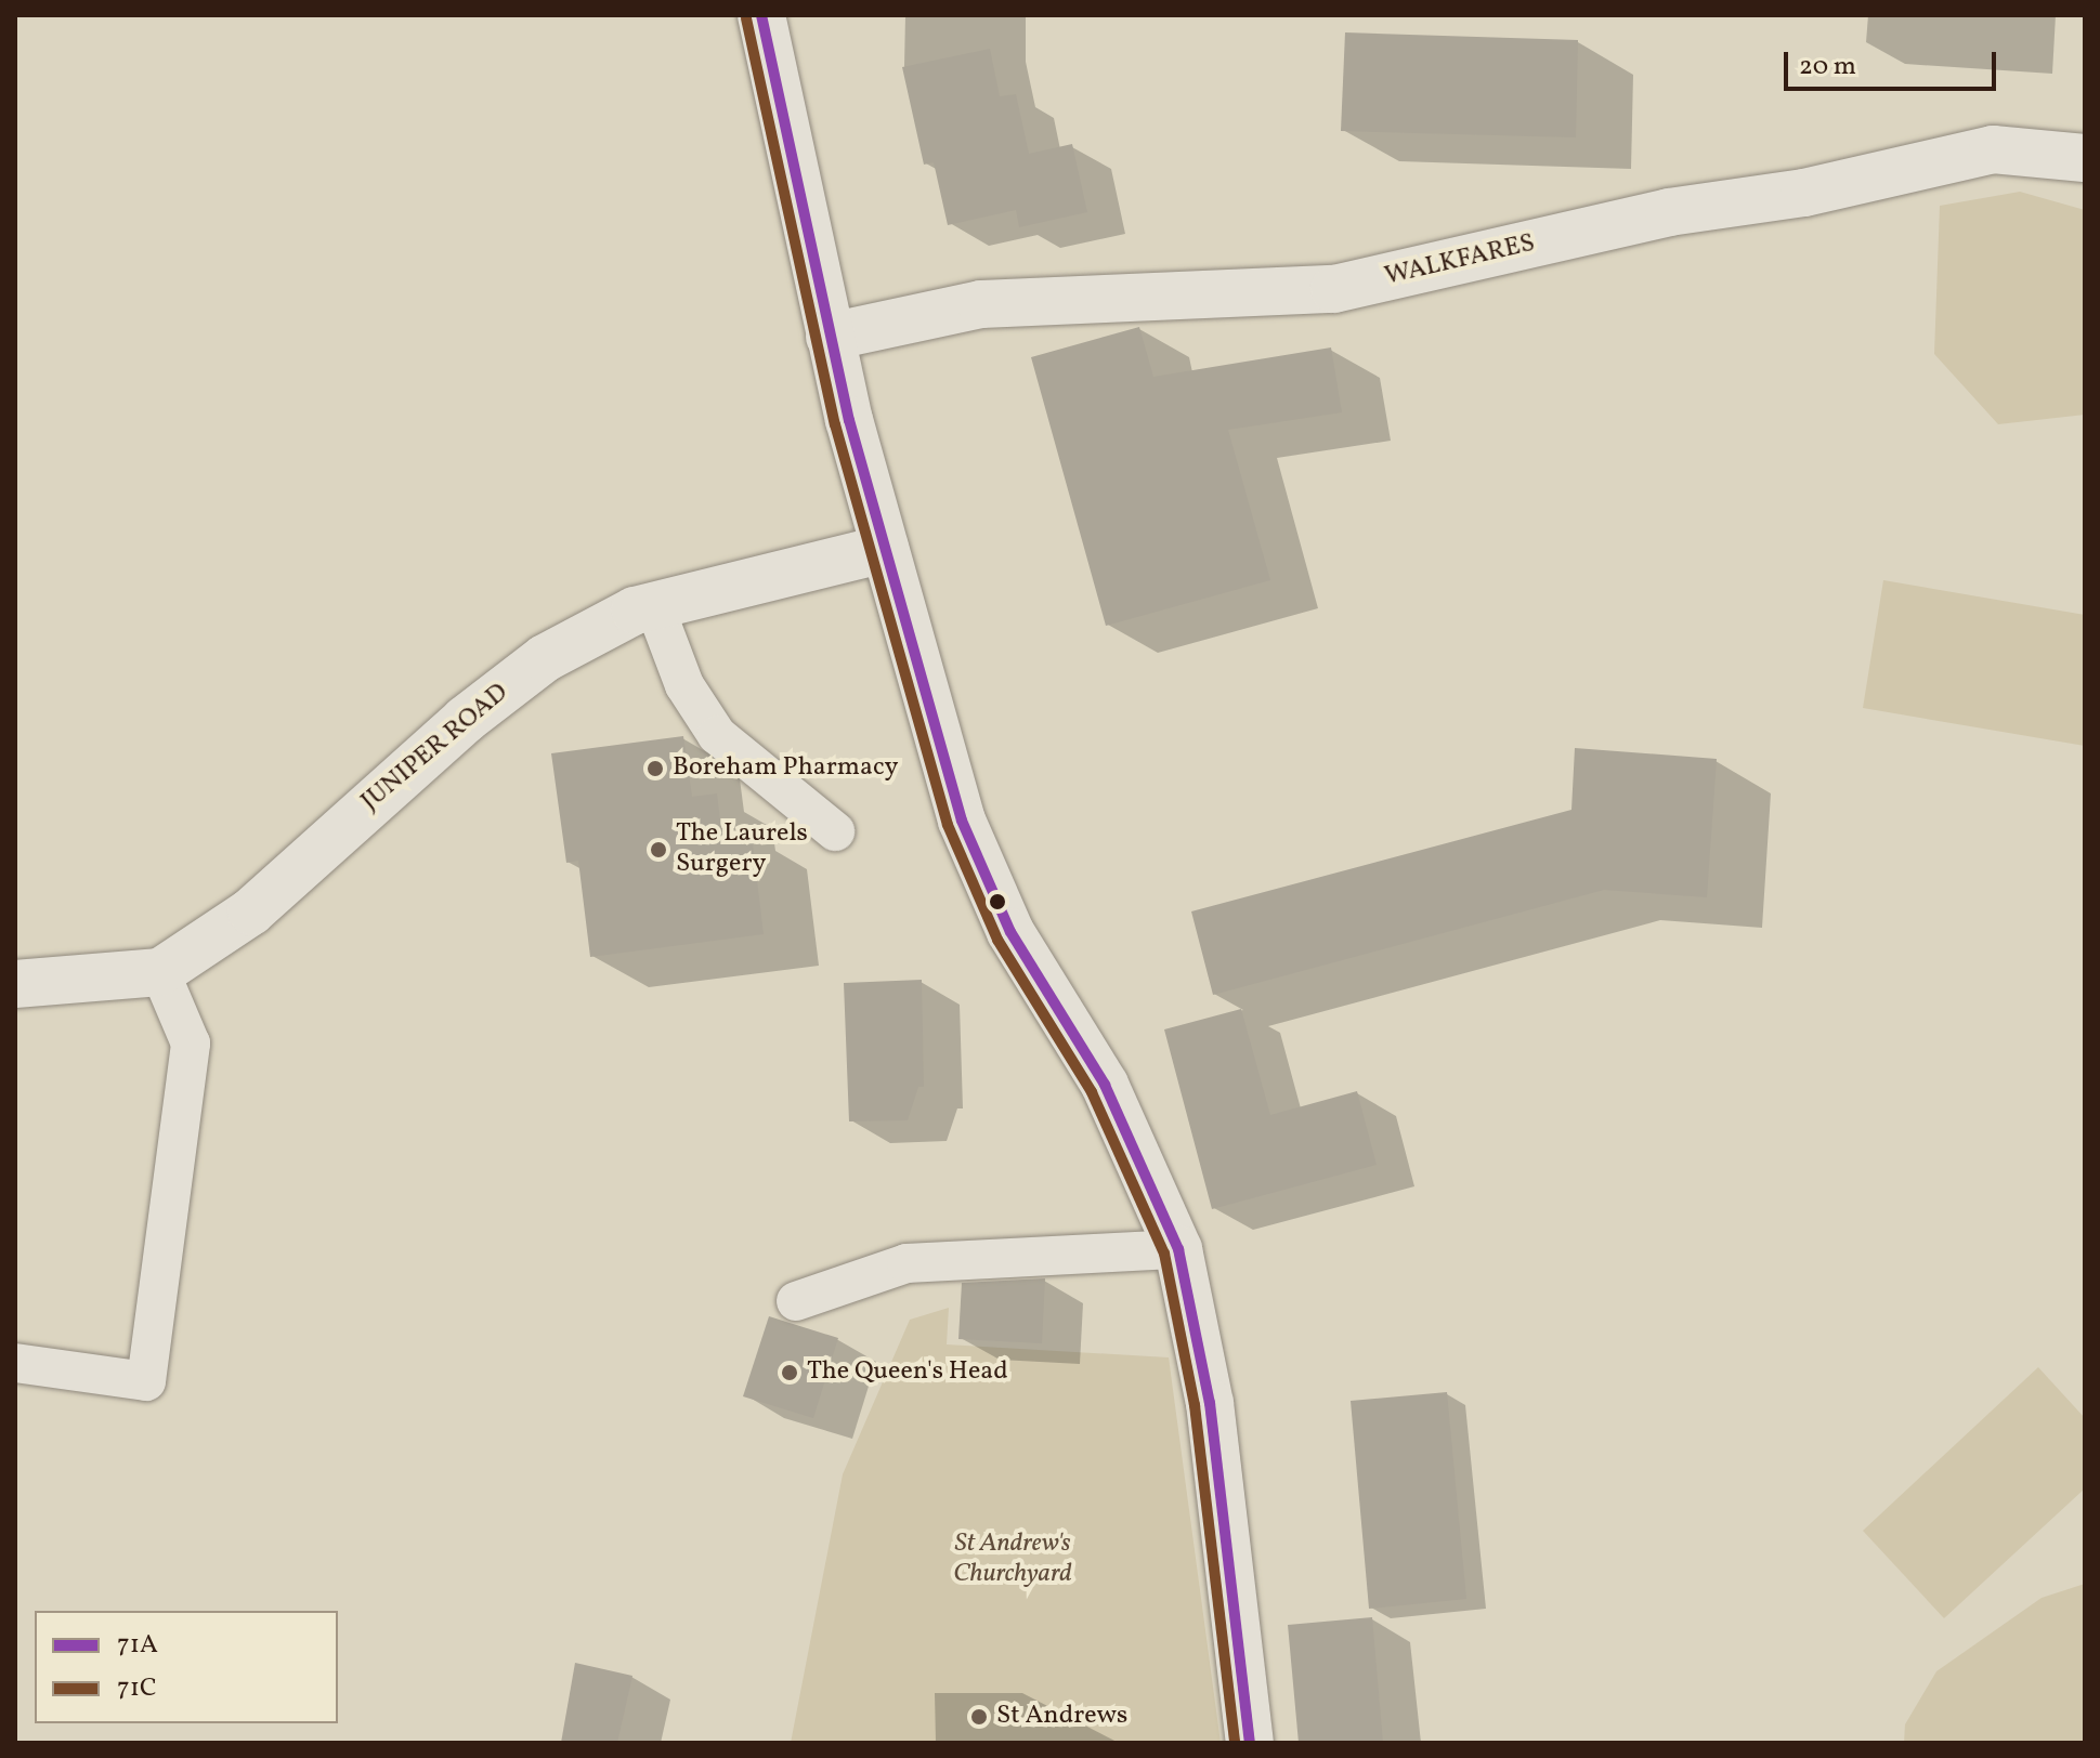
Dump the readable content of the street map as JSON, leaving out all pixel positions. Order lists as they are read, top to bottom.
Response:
{
  "streets": {
    "street": ["WALKFARES", "JUNIPER ROAD"]
  },
  "parks": ["St Andrew's Churchyard"],
  "places": [
    "Boreham Pharmacy",
    "The Laurels Surgery",
    "The Queen's Head",
    "St Andrews"
  ],
  "lines": ["transit line 71A", "transit line 71C"],
  "legend": ["71A", "71C"],
  "scale_bar": "20 m"
}
